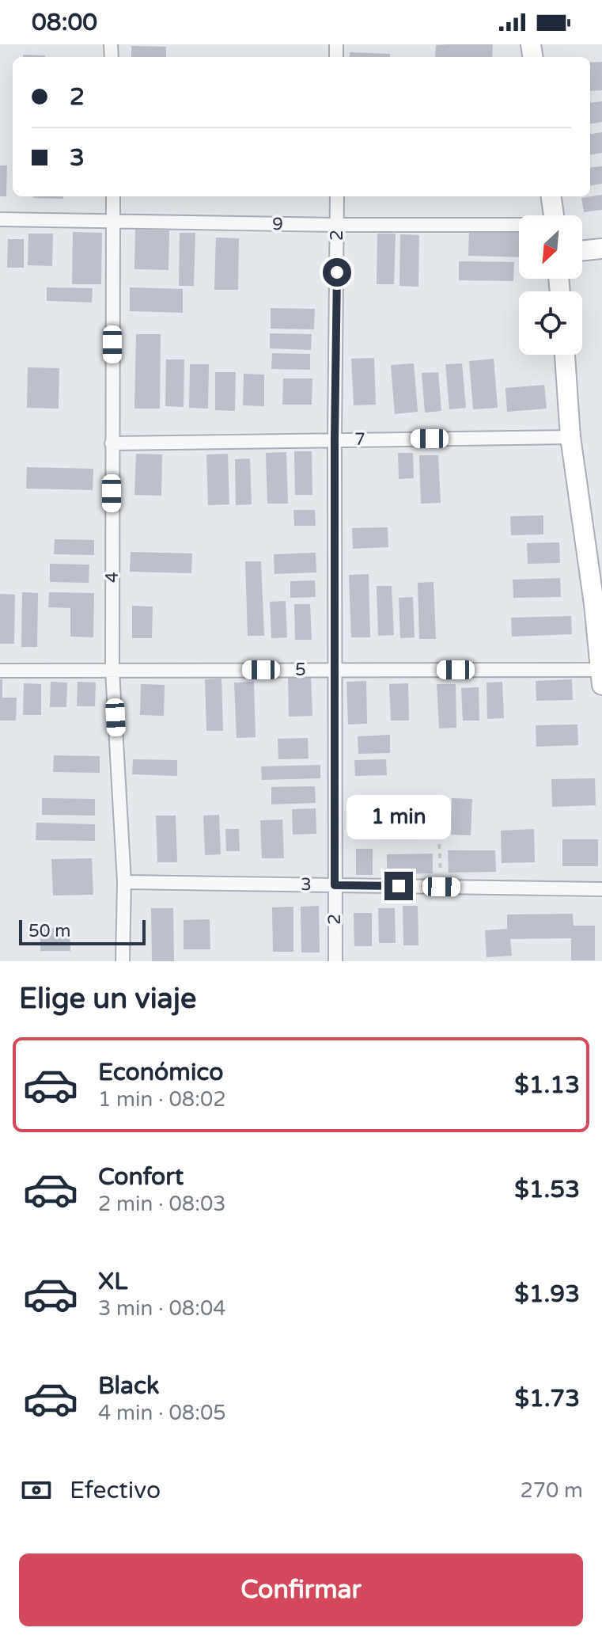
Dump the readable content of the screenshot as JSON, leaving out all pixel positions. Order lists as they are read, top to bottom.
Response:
{
  "streets": {
    "street": [
      "9",
      "2",
      "7",
      "4",
      "5",
      "3"
    ]
  },
  "crossings": [
    ["9", "2"],
    ["9", "4"],
    ["2", "7"],
    ["2", "5"],
    ["2", "3"],
    ["7", "4"],
    ["4", "5"],
    ["4", "3"]
  ],
  "scale_bar": "50 m",
  "north": "bottom left",
  "page": {
    "status": "08:00",
    "banner": ["2", "3"],
    "bubble": "1 min",
    "scale": "50 m",
    "heading": "Elige un viaje",
    "list": [
      {
        "name": "Económico",
        "note": "1 min · 08:02",
        "value": "$1.13"
      },
      {
        "name": "Confort",
        "note": "2 min · 08:03",
        "value": "$1.53"
      },
      {
        "name": "XL",
        "note": "3 min · 08:04",
        "value": "$1.93"
      },
      {
        "name": "Black",
        "note": "4 min · 08:05",
        "value": "$1.73"
      }
    ],
    "pay": ["Efectivo", "270 m"],
    "buttons": "Confirmar"
  }
}
